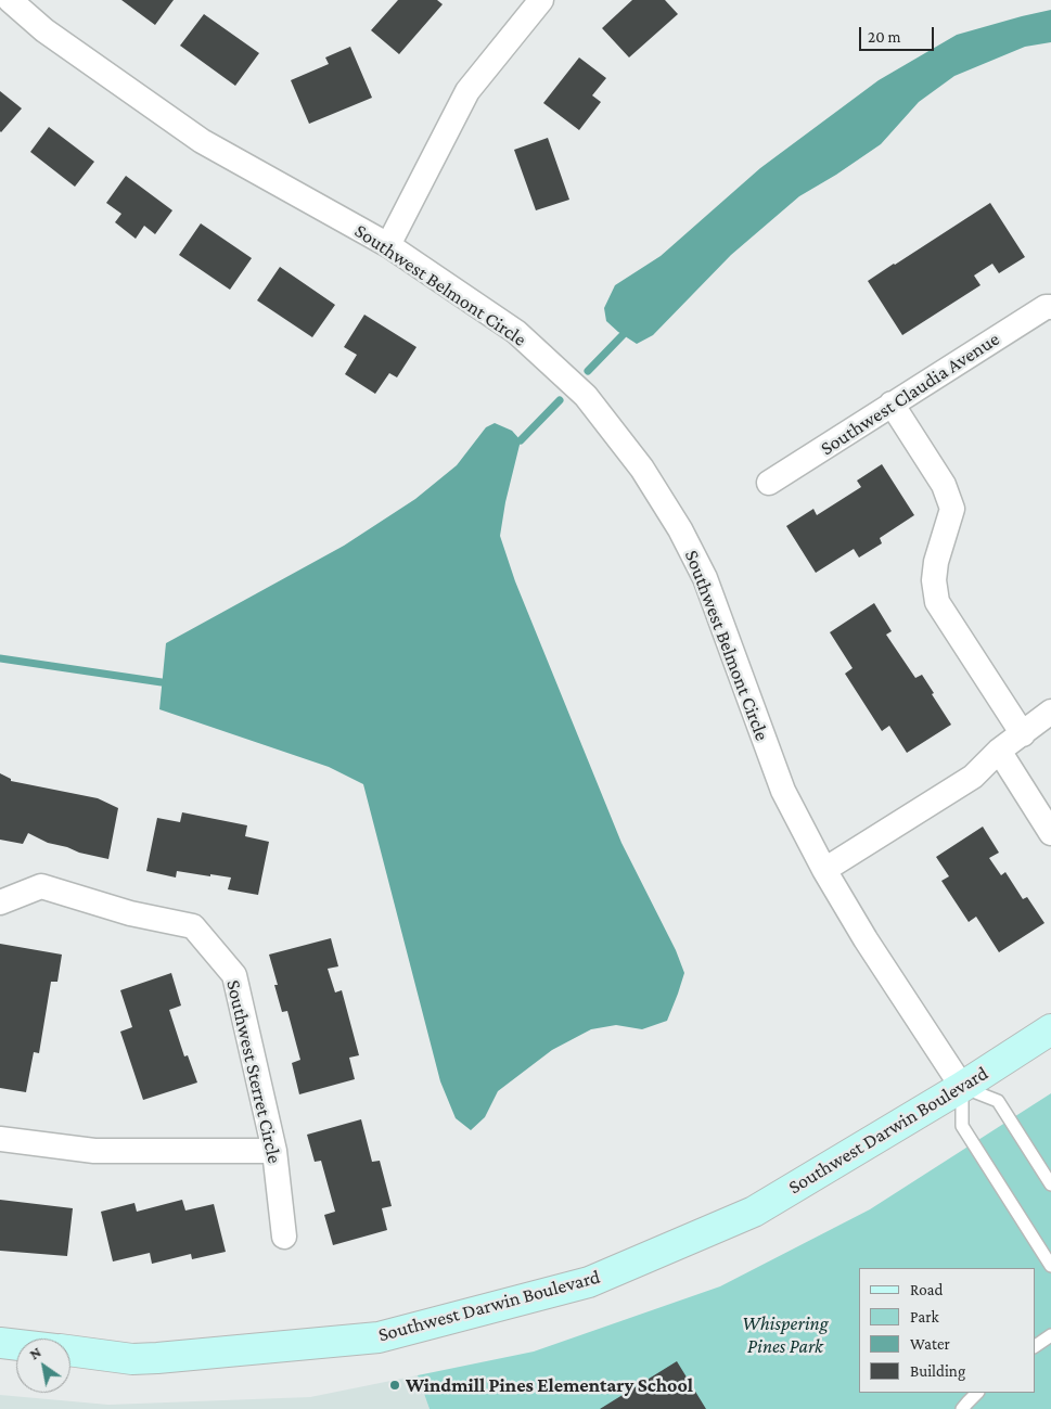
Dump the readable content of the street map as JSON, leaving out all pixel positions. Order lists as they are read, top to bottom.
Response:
{
  "streets": {
    "street": [
      "Southwest Belmont Circle",
      "Southwest Claudia Avenue",
      "Southwest Sterret Circle",
      "Southwest Darwin Boulevard"
    ]
  },
  "crossings": [
    ["Southwest Belmont Circle", "Southwest Darwin Boulevard"]
  ],
  "parks": ["Whispering Pines Park"],
  "places": ["Windmill Pines Elementary School"],
  "legend": [
    "Road",
    "Park",
    "Water",
    "Building"
  ],
  "scale_bar": "20 m",
  "north": "top left"
}
